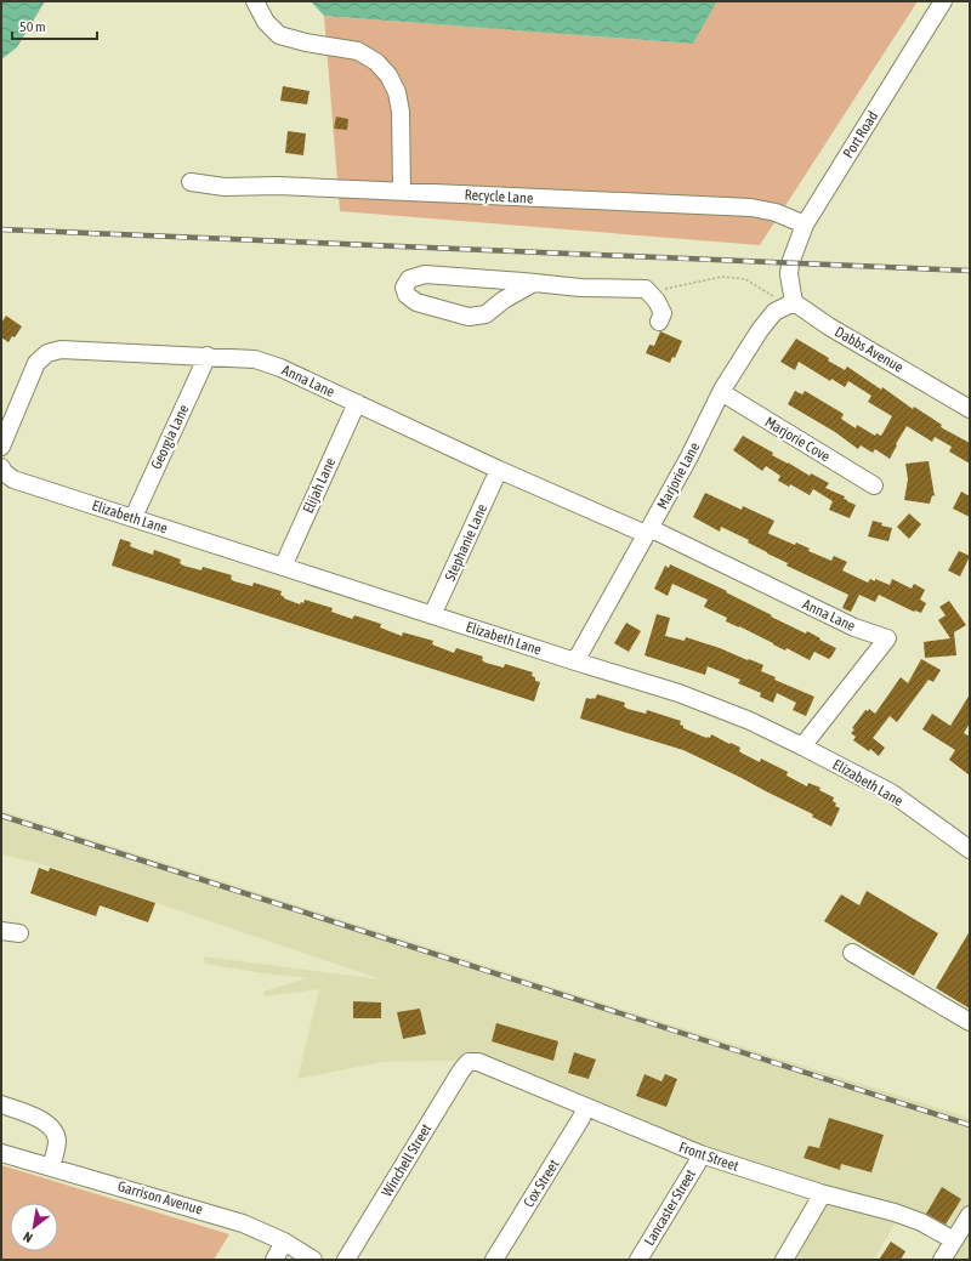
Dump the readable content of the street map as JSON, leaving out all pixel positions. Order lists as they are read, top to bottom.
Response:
{
  "streets": {
    "street": [
      "Port Road",
      "Recycle Lane",
      "Dabbs Avenue",
      "Anna Lane",
      "Georgia Lane",
      "Marjorie Cove",
      "Marjorie Lane",
      "Elijah Lane",
      "Elizabeth Lane",
      "Stephanie Lane",
      "Front Street",
      "Winchell Street",
      "Cox Street",
      "Garrison Avenue",
      "Lancaster Street"
    ]
  },
  "crossings": [
    ["Port Road", "Recycle Lane"],
    ["Port Road", "Dabbs Avenue"],
    ["Port Road", "Marjorie Lane"],
    ["Dabbs Avenue", "Marjorie Lane"],
    ["Anna Lane", "Georgia Lane"],
    ["Anna Lane", "Marjorie Lane"],
    ["Anna Lane", "Elijah Lane"],
    ["Anna Lane", "Elizabeth Lane"],
    ["Anna Lane", "Stephanie Lane"],
    ["Georgia Lane", "Elizabeth Lane"],
    ["Marjorie Cove", "Marjorie Lane"],
    ["Marjorie Lane", "Elizabeth Lane"],
    ["Elijah Lane", "Elizabeth Lane"],
    ["Elizabeth Lane", "Stephanie Lane"],
    ["Front Street", "Winchell Street"],
    ["Front Street", "Cox Street"],
    ["Front Street", "Lancaster Street"]
  ],
  "scale_bar": "50 m",
  "north": "bottom left"
}
